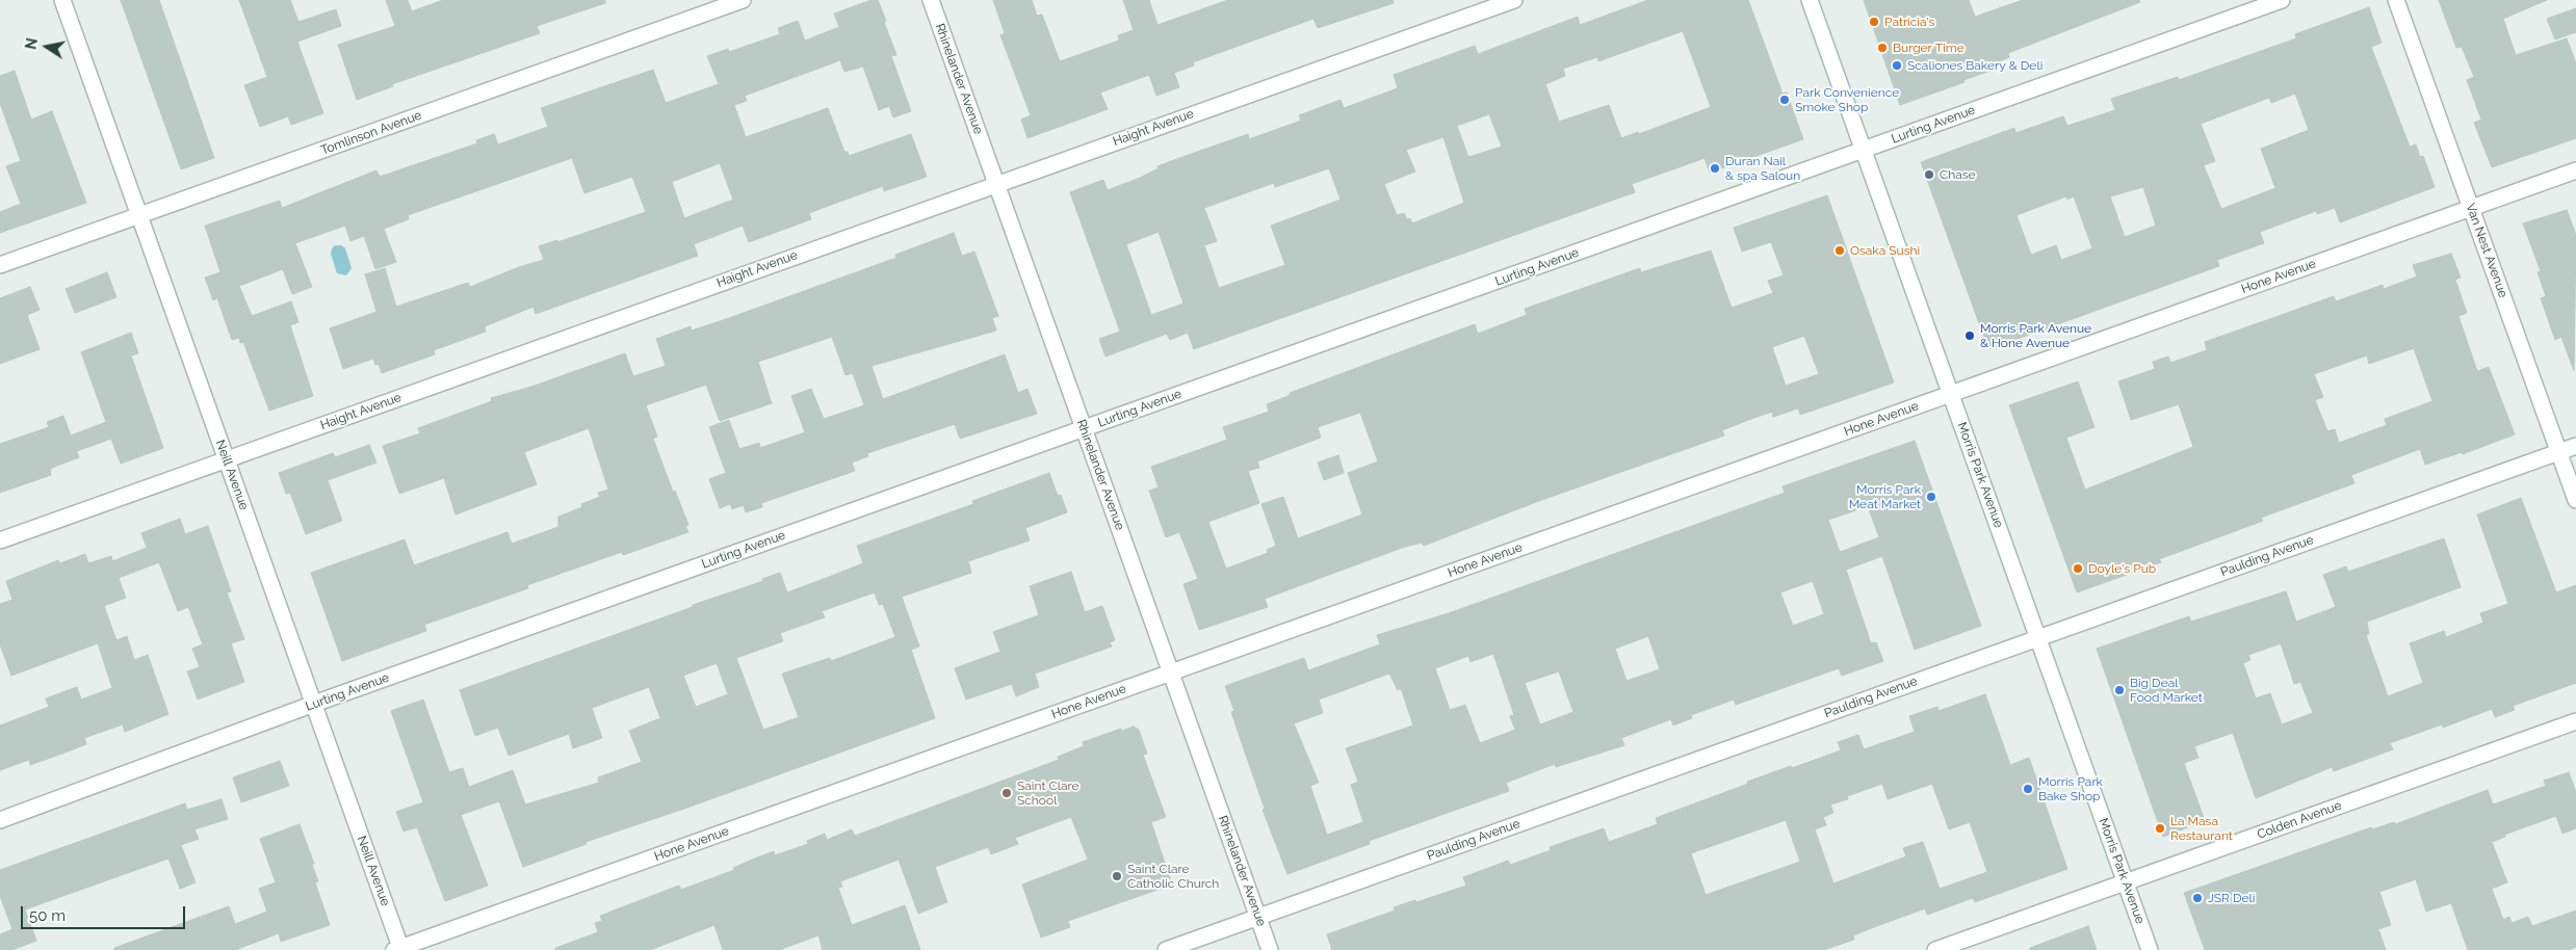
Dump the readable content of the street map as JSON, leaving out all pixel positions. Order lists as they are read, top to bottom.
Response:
{
  "streets": {
    "street": [
      "Rhinelander Avenue",
      "Lurting Avenue",
      "Haight Avenue",
      "Tomlinson Avenue",
      "Van Nest Avenue",
      "Hone Avenue",
      "Neill Avenue",
      "Morris Park Avenue",
      "Paulding Avenue",
      "Colden Avenue"
    ]
  },
  "crossings": [
    ["Rhinelander Avenue", "Lurting Avenue"],
    ["Rhinelander Avenue", "Haight Avenue"],
    ["Rhinelander Avenue", "Hone Avenue"],
    ["Rhinelander Avenue", "Paulding Avenue"],
    ["Lurting Avenue", "Neill Avenue"],
    ["Lurting Avenue", "Morris Park Avenue"],
    ["Haight Avenue", "Neill Avenue"],
    ["Tomlinson Avenue", "Neill Avenue"],
    ["Van Nest Avenue", "Hone Avenue"],
    ["Van Nest Avenue", "Paulding Avenue"],
    ["Hone Avenue", "Neill Avenue"],
    ["Hone Avenue", "Morris Park Avenue"],
    ["Morris Park Avenue", "Paulding Avenue"],
    ["Morris Park Avenue", "Colden Avenue"]
  ],
  "places": [
    "Patricia's",
    "Burger Time",
    "Scaliones Bakery & Deli",
    "Park Convenience Smoke Shop",
    "Duran Nail & spa Saloun",
    "Chase",
    "Osaka Sushi",
    "Morris Park Avenue & Hone Avenue",
    "Morris Park Meat Market",
    "Doyle's Pub",
    "Big Deal Food Market",
    "Morris Park Bake Shop",
    "Saint Clare School",
    "La Masa Restaurant",
    "Saint Clare Catholic Church",
    "JSR Deli"
  ],
  "scale_bar": "50 m",
  "north": "left"
}
